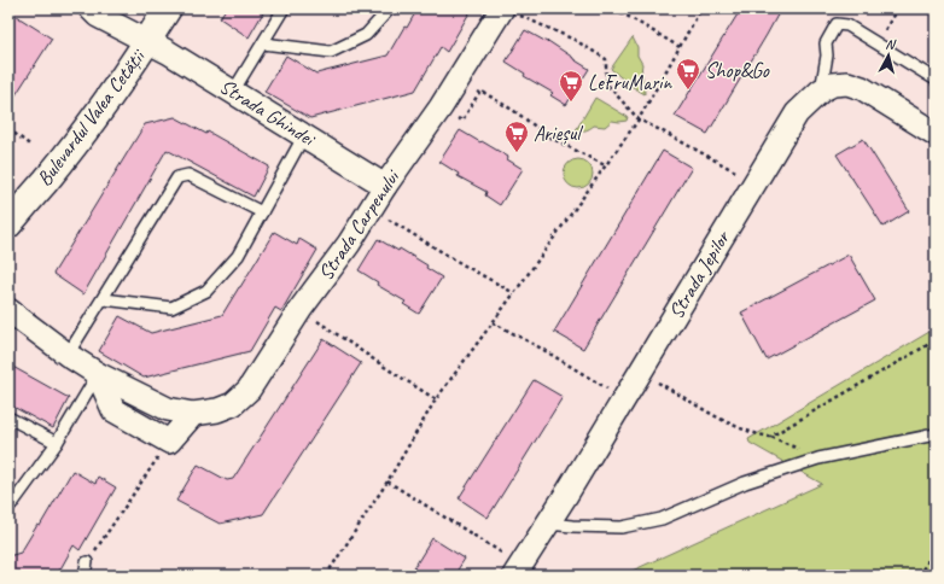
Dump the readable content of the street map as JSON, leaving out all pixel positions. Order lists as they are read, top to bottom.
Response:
{
  "streets": {
    "main road": ["Bulevardul Valea Cetății"],
    "street": ["Strada Ghindei", "Strada Carpenului", "Strada Jepilor"]
  },
  "crossings": [
    ["Strada Ghindei", "Bulevardul Valea Cetății"],
    ["Strada Ghindei", "Strada Carpenului"]
  ],
  "places": {
    "supermarket": ["Shop&Go", "LeFruMarin", "Arieșul"]
  },
  "north": "top"
}
